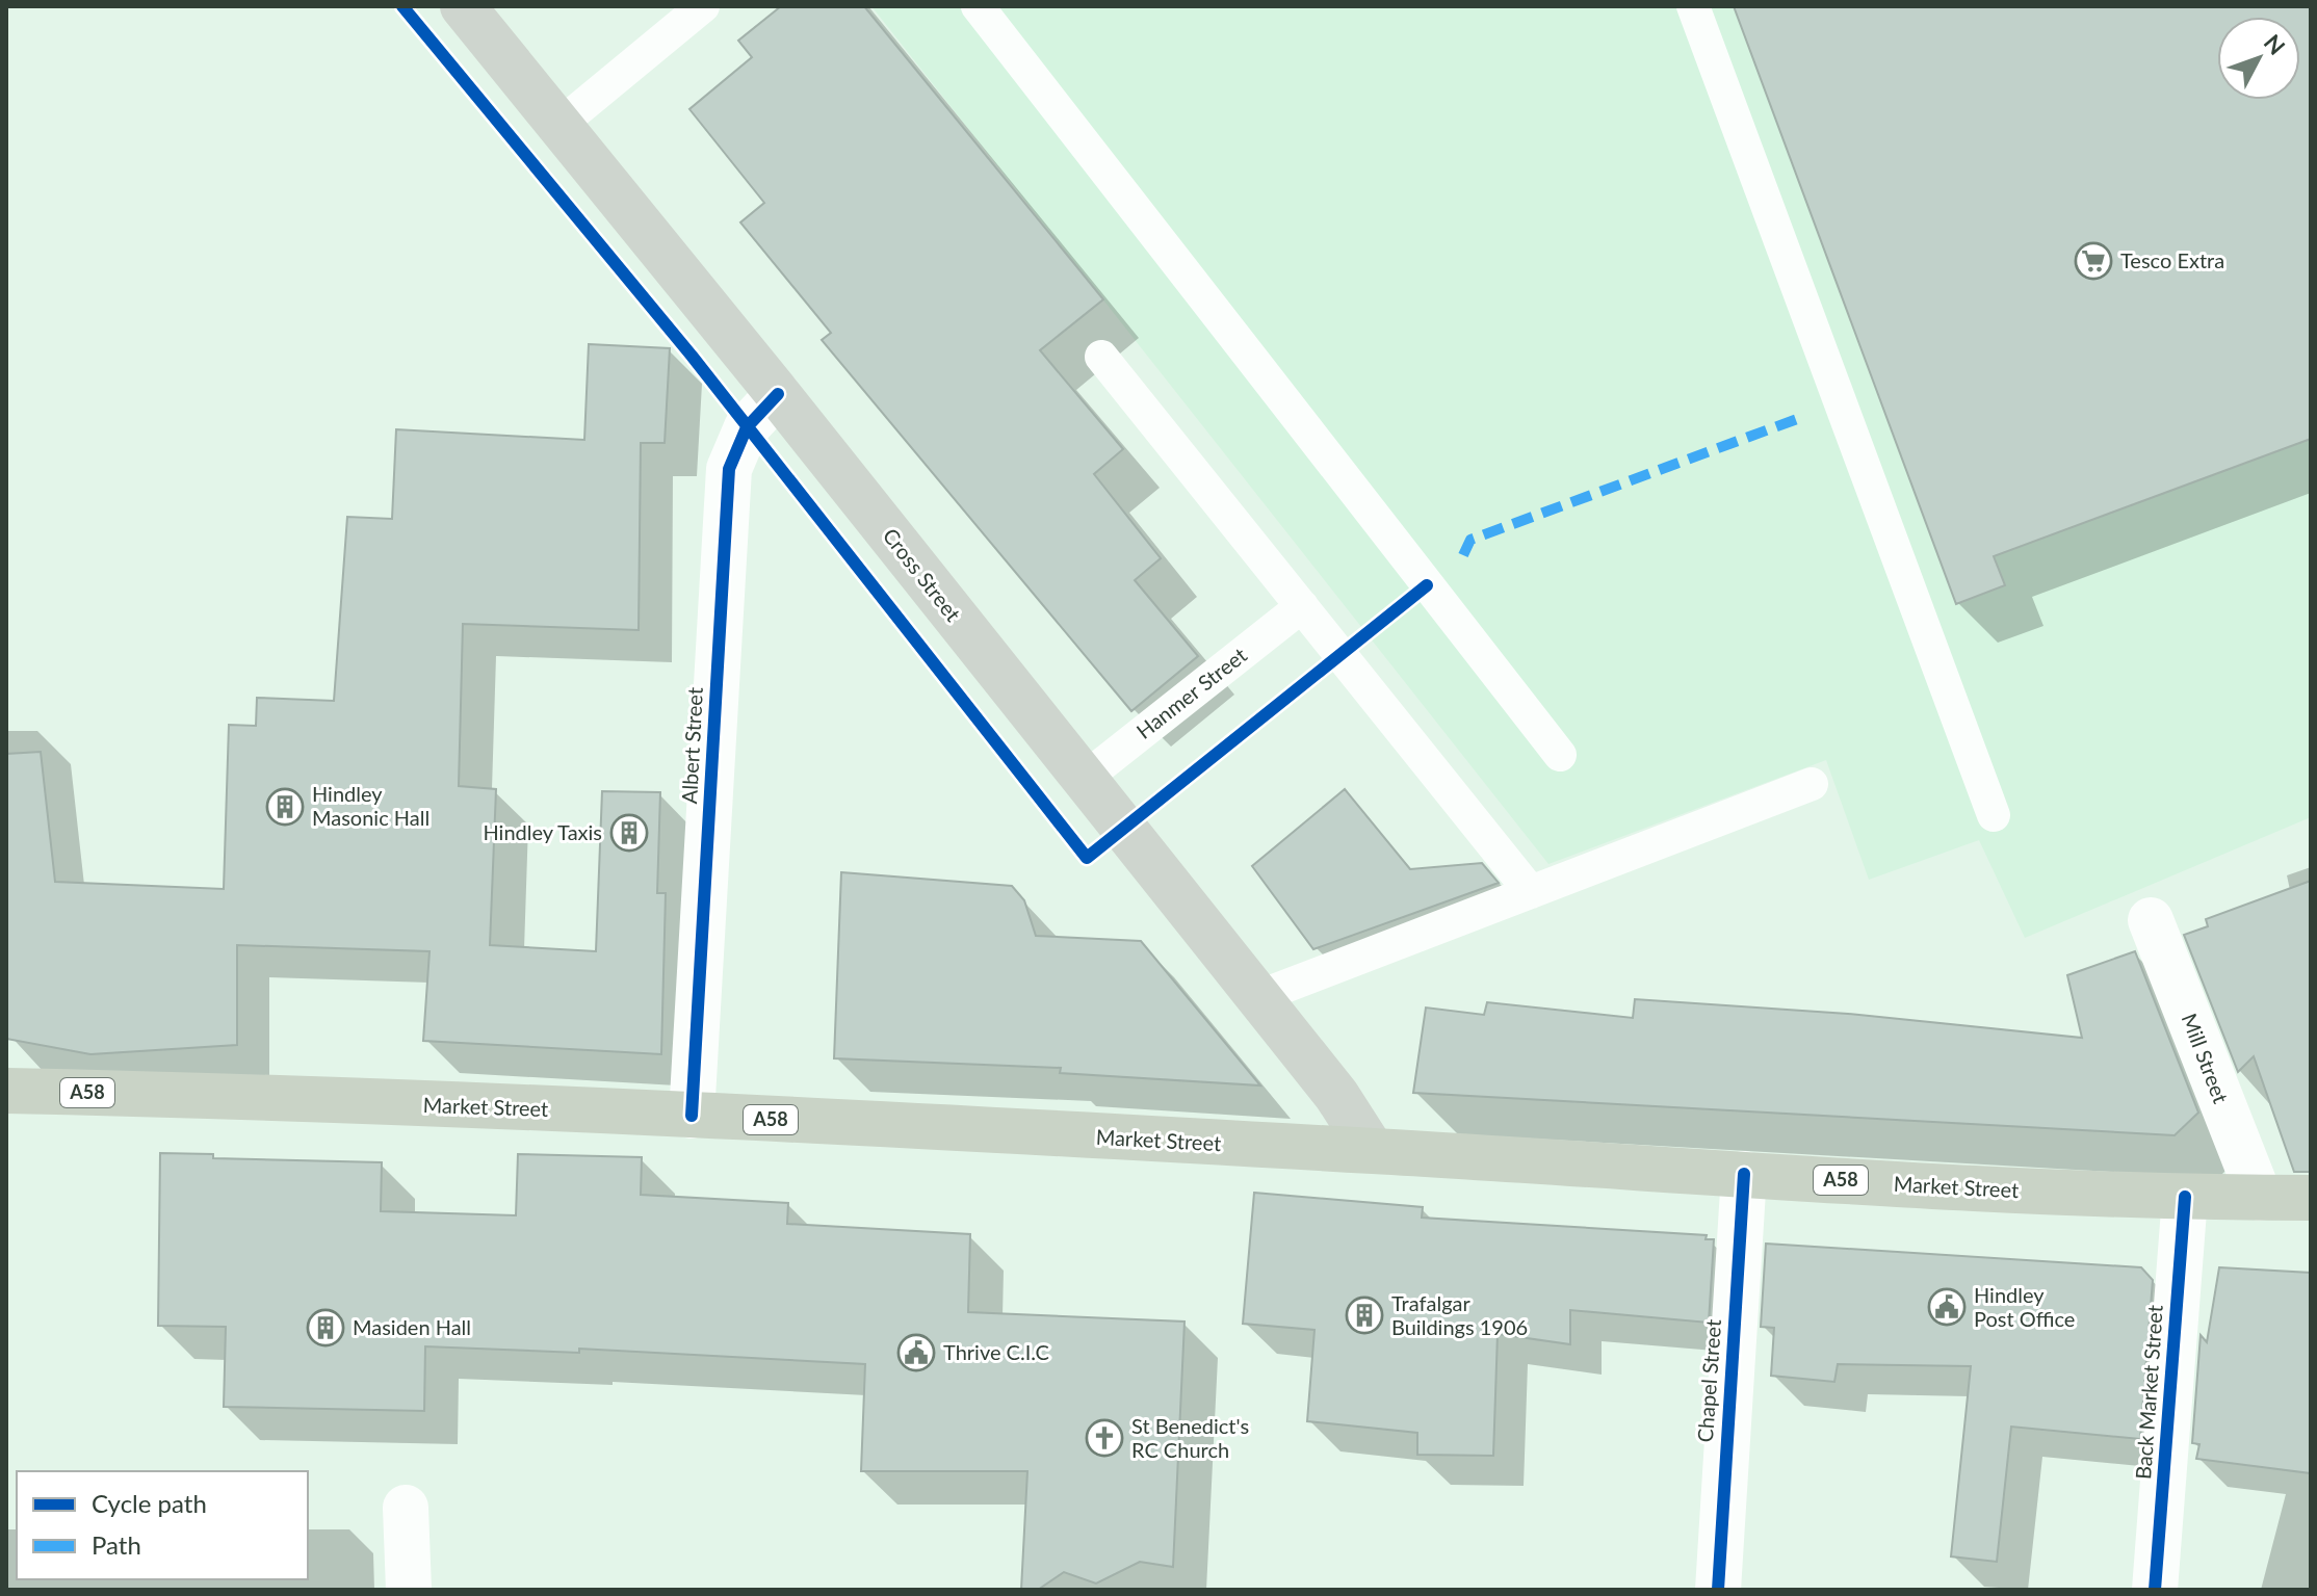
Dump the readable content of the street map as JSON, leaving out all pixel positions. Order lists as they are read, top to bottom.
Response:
{
  "streets": {
    "highway": ["A58", "Market Street"],
    "main road": ["Cross Street"],
    "street": [
      "Albert Street",
      "Mill Street",
      "Chapel Street",
      "Back Market Street"
    ],
    "lane": ["Hanmer Street"]
  },
  "crossings": [
    ["Cross Street", "Hanmer Street"],
    ["Cross Street", "Albert Street"],
    ["Cross Street", "Market Street"],
    ["Albert Street", "Market Street"],
    ["Mill Street", "Market Street"],
    ["Market Street", "Chapel Street"],
    ["Market Street", "Back Market Street"]
  ],
  "places": {
    "supermarket": ["Tesco Extra"],
    "building": [
      "Hindley Masonic Hall",
      "Hindley Taxis",
      "Trafalgar Buildings 1906",
      "Masiden Hall"
    ],
    "public building": ["Hindley Post Office", "Thrive C.I.C"],
    "church": ["St Benedict's RC Church"]
  },
  "legend": ["Cycle path", "Path"],
  "north": "top right"
}
